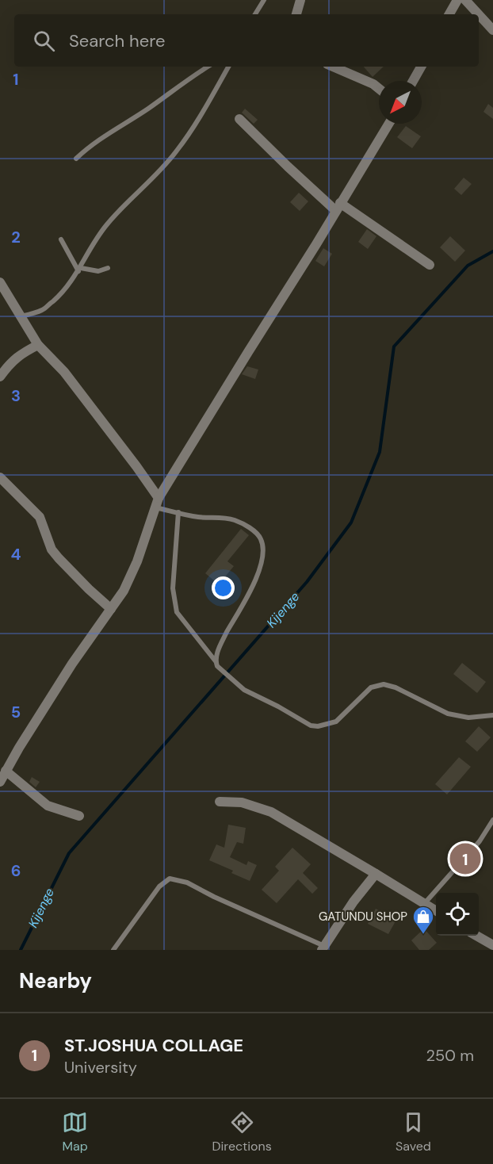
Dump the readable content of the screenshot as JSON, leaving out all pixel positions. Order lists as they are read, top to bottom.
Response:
{
  "water": ["Kijenge"],
  "places": {
    "shop": ["GATUNDU SHOP"]
  },
  "north": "bottom left",
  "page": {
    "search": "Search here",
    "pins": "1",
    "heading": "Nearby",
    "list": [
      {
        "mark": "1",
        "name": "ST.JOSHUA COLLAGE",
        "note": "University",
        "value": "250 m"
      }
    ],
    "nav": ["Map", "Directions", "Saved"]
  },
  "grid": {
    "rows": [
      "1",
      "2",
      "3",
      "4",
      "5",
      "6"
    ]
  }
}
